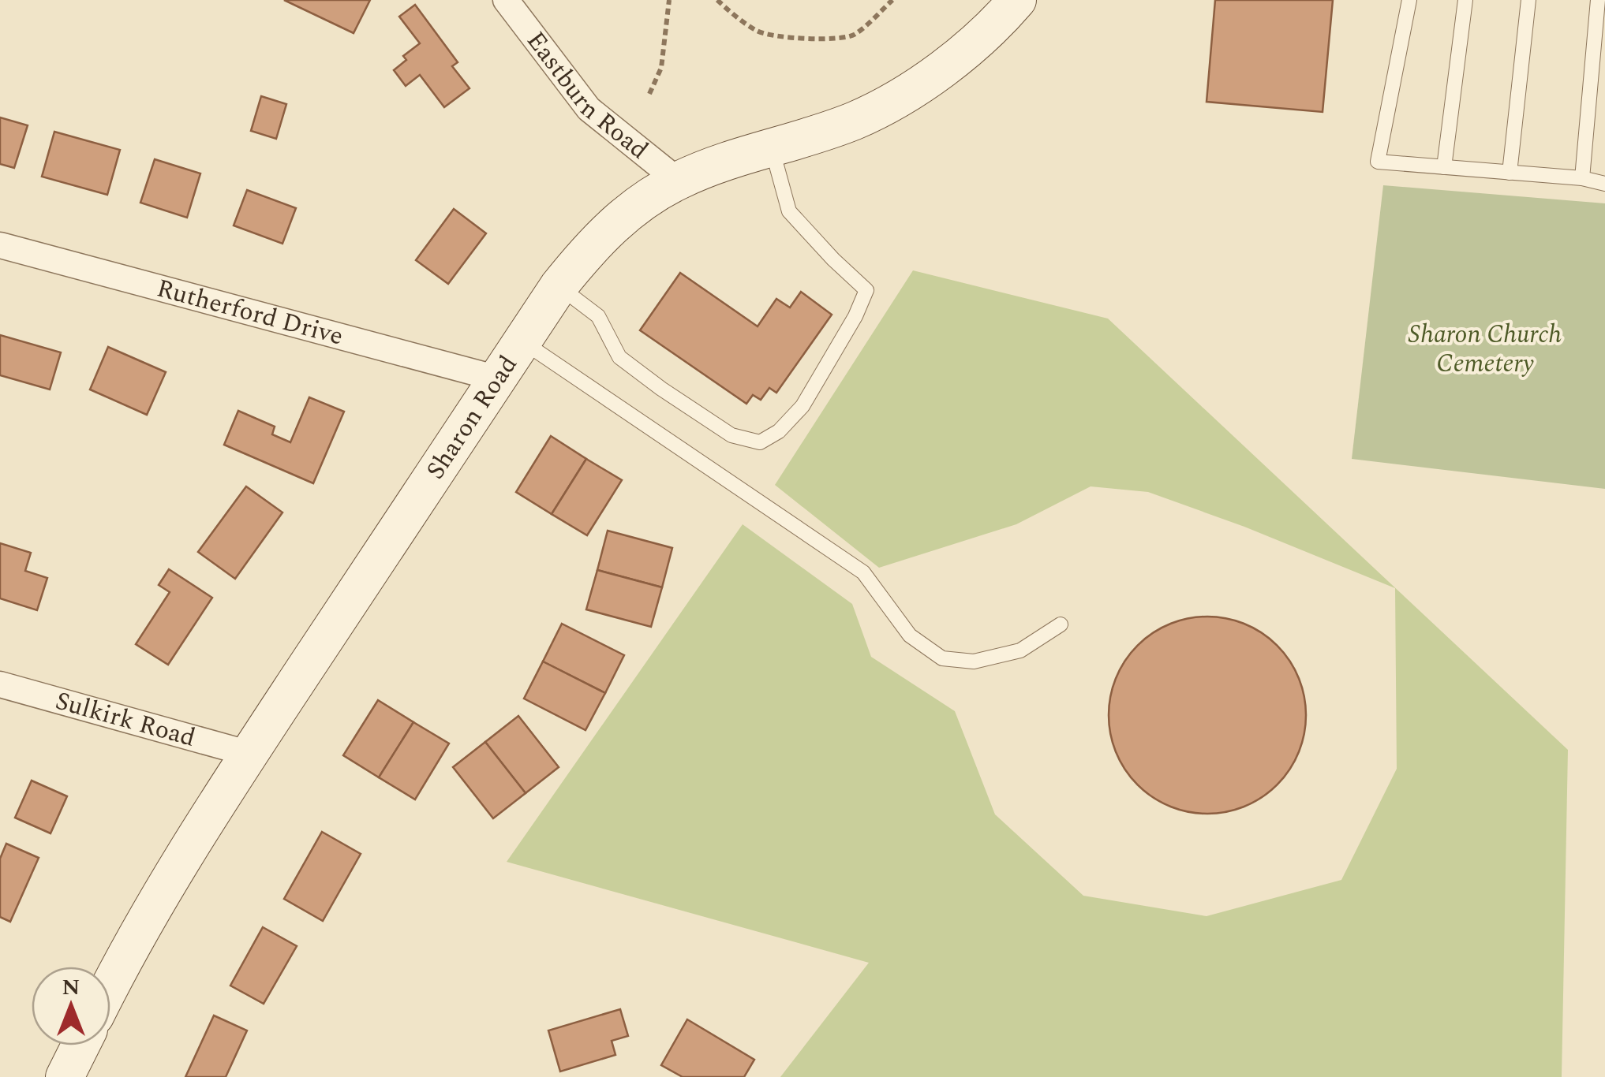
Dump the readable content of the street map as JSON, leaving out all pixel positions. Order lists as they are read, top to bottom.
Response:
{
  "streets": {
    "main road": ["Sharon Road"],
    "street": ["Eastburn Road", "Rutherford Drive", "Sulkirk Road"]
  },
  "crossings": [
    ["Eastburn Road", "Sharon Road"],
    ["Rutherford Drive", "Sharon Road"],
    ["Sharon Road", "Sulkirk Road"]
  ],
  "parks": ["Sharon Church Cemetery"],
  "north": "top"
}
